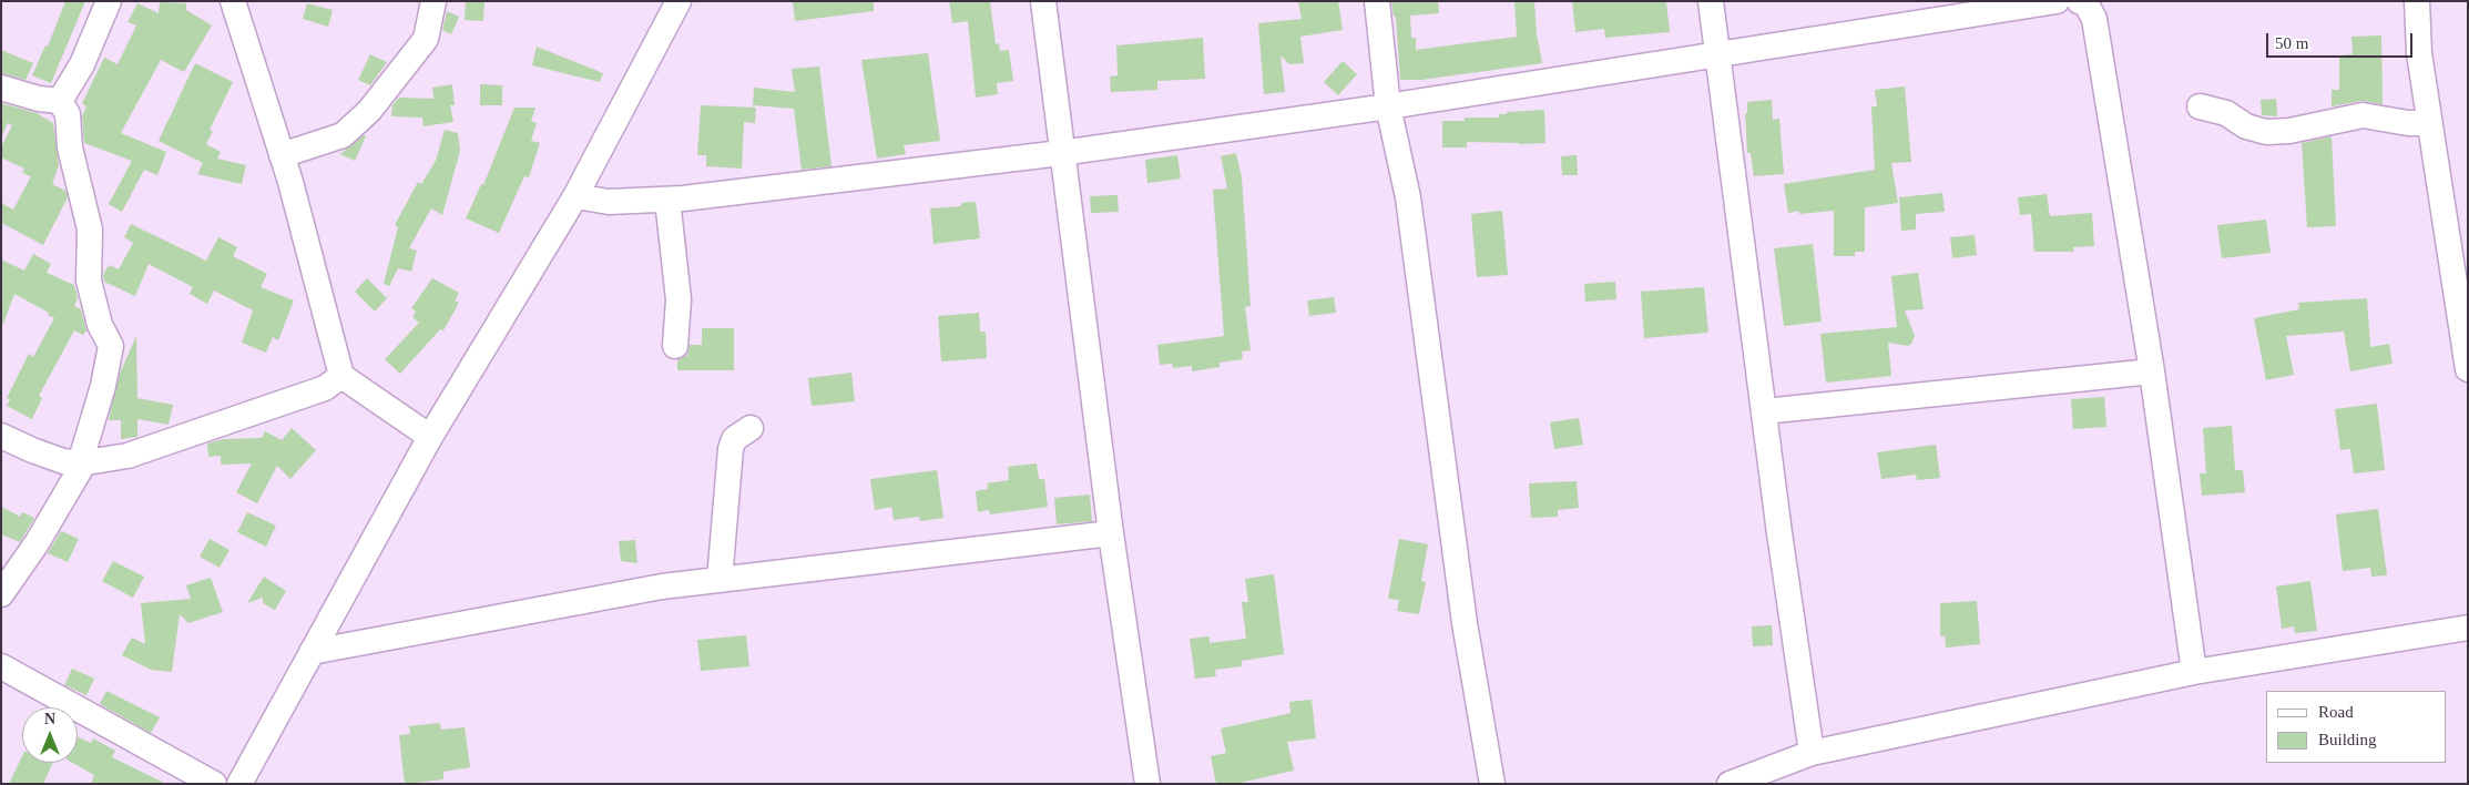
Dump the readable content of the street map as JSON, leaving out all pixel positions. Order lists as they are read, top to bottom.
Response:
{
  "legend": ["Road", "Building"],
  "scale_bar": "50 m",
  "north": "top"
}
